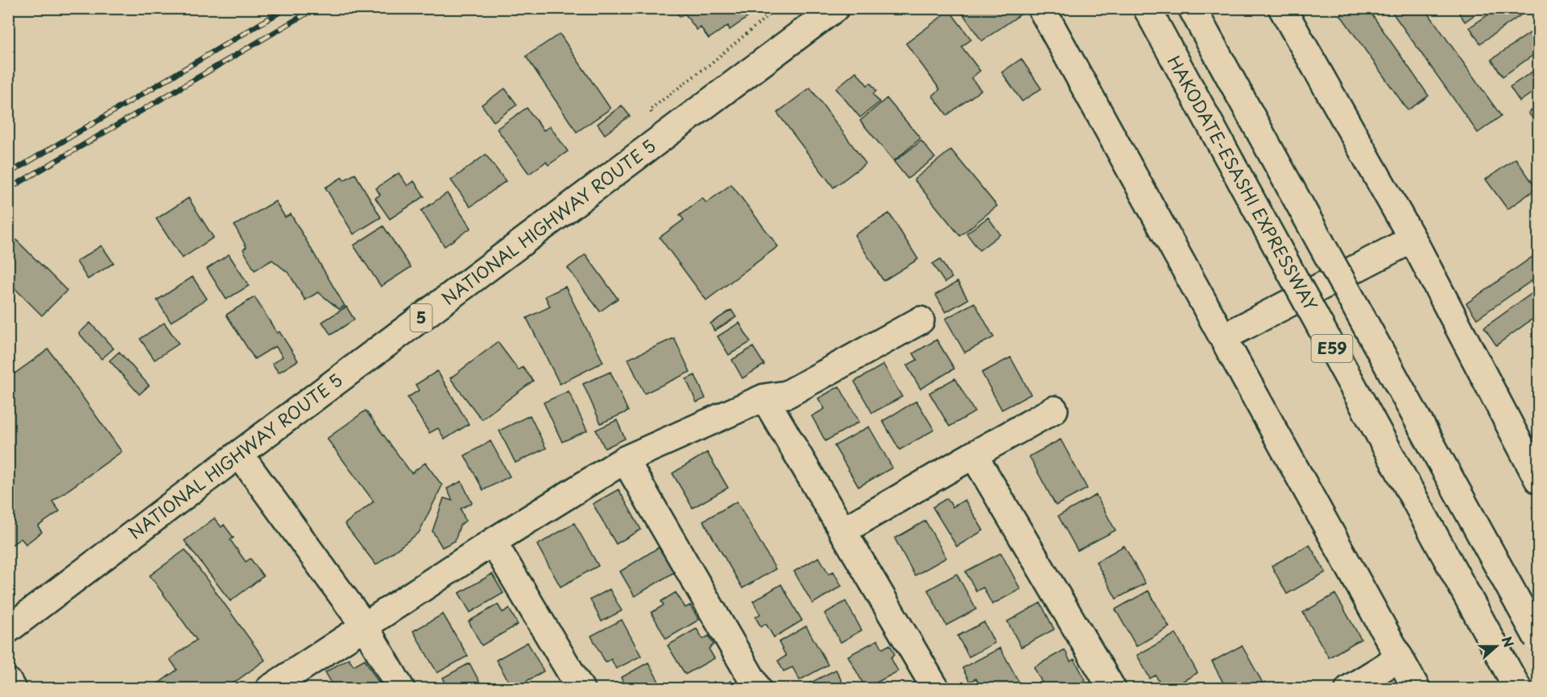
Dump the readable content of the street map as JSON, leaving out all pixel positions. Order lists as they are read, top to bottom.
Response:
{
  "streets": {
    "main road": [
      "HAKODATE-ESASHI EXPRESSWAY",
      "NATIONAL HIGHWAY ROUTE 5",
      "5",
      "E59"
    ]
  },
  "north": "right"
}
